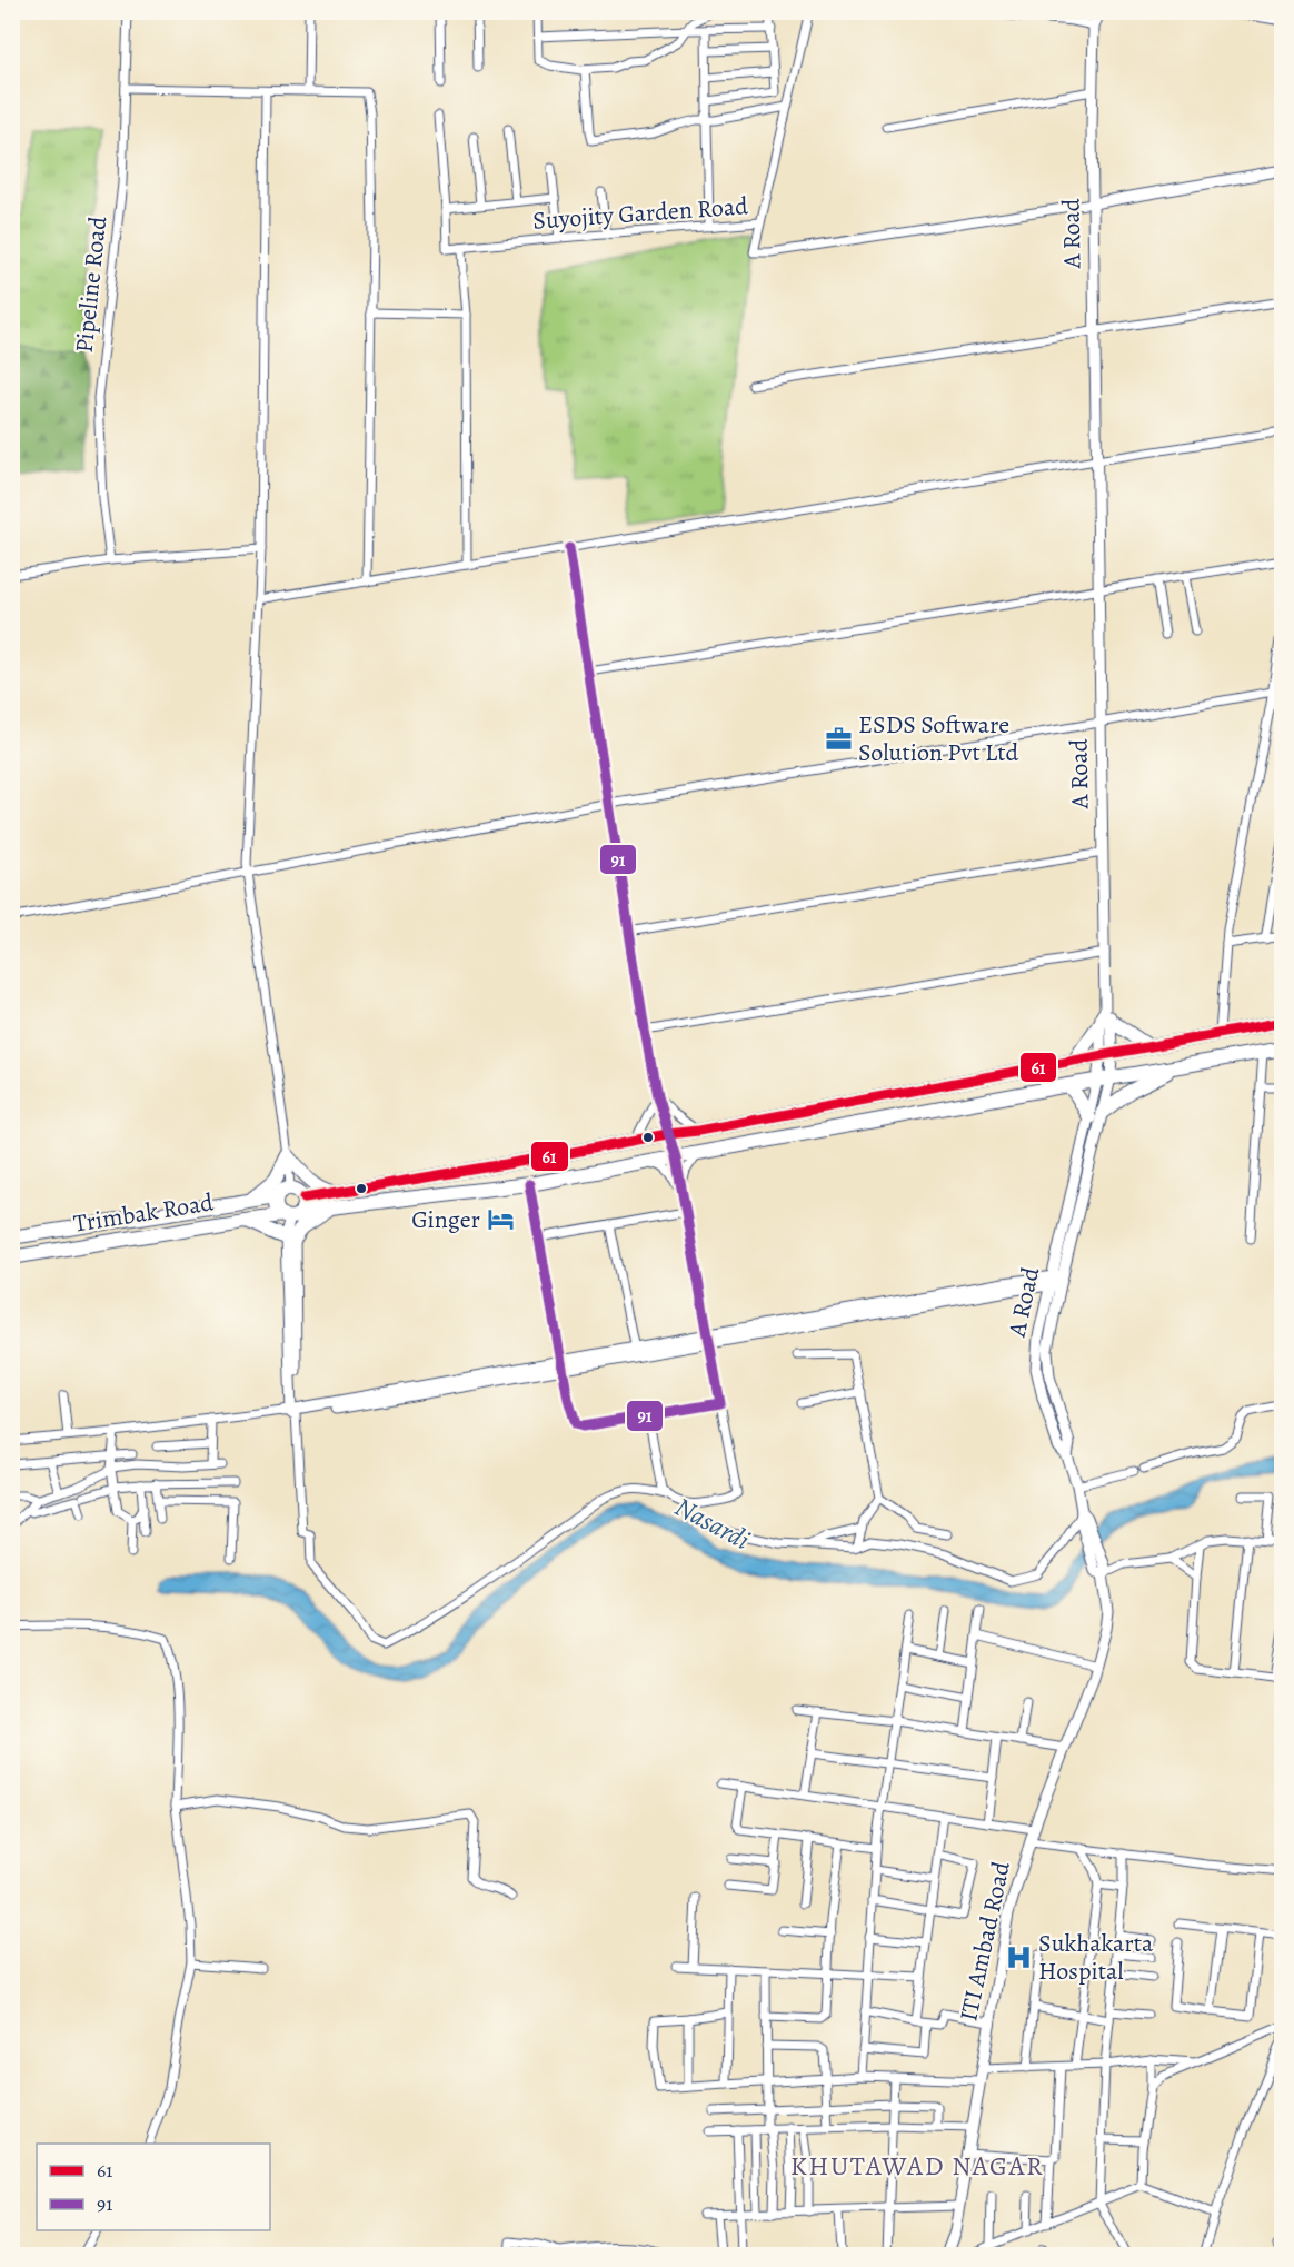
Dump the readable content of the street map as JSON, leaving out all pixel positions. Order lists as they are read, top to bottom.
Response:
{
  "streets": {
    "highway": ["Trimbak Road"],
    "street": [
      "Suyojity Garden Road",
      "A Road",
      "Pipeline Road",
      "ITI Ambad Road"
    ]
  },
  "crossings": [
    ["Suyojity Garden Road", "A Road"]
  ],
  "districts": ["KHUTAWAD NAGAR"],
  "water": ["Nasardi"],
  "places": {
    "office": ["ESDS Software Solution Pvt Ltd"],
    "hotel": ["Ginger"],
    "hospital": ["Sukhakarta Hospital"]
  },
  "lines": ["transit line 91", "transit line 61"],
  "legend": ["61", "91"]
}
